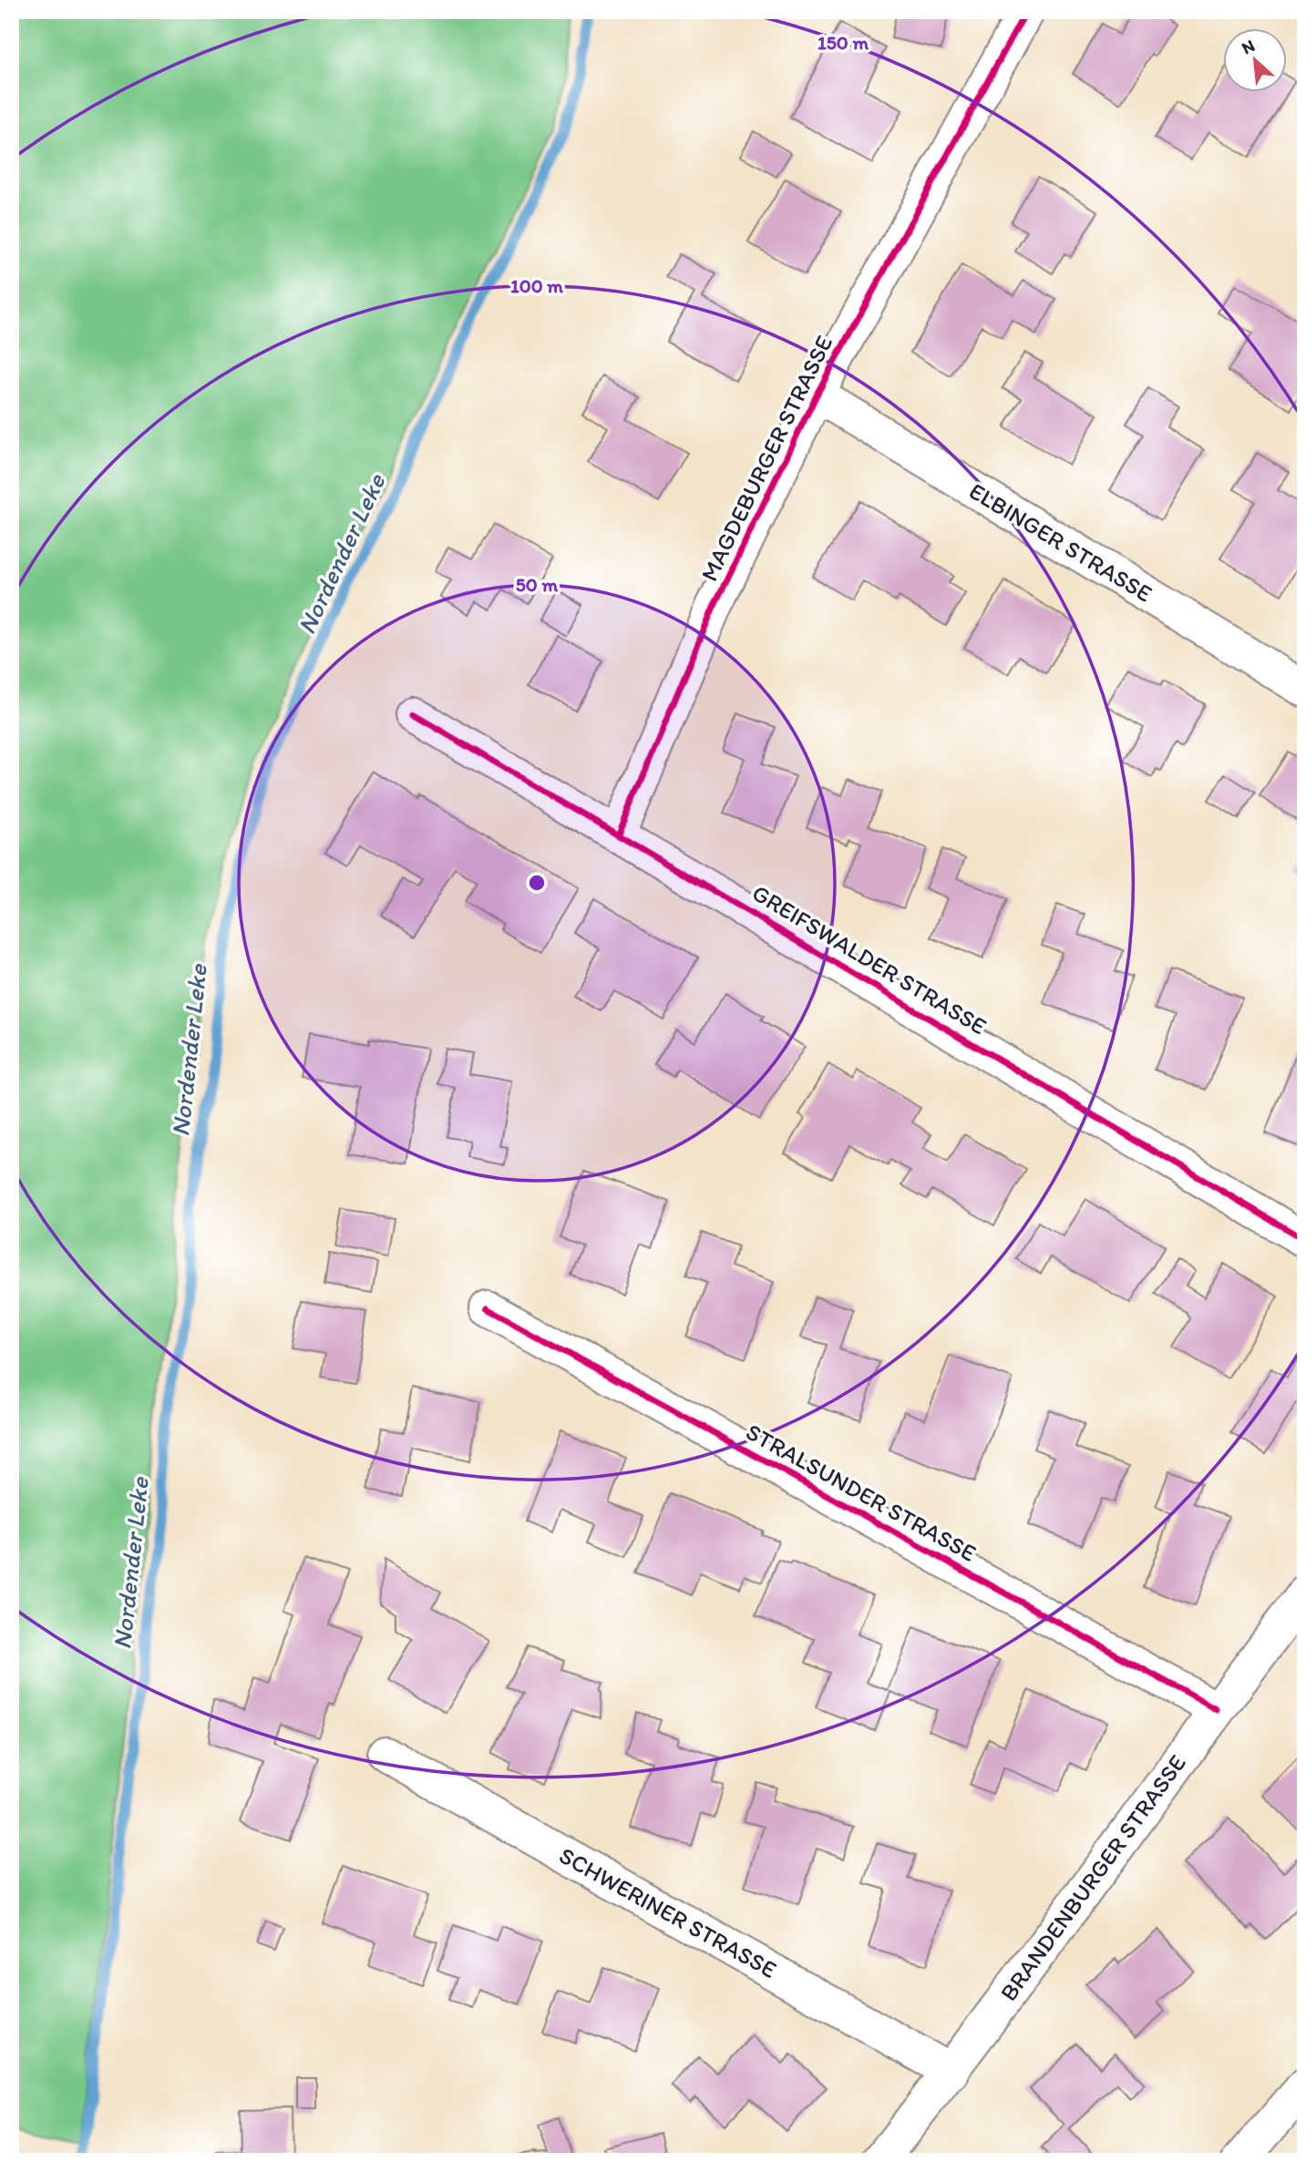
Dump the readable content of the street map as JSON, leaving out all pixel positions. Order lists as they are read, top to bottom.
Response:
{
  "streets": {
    "street": [
      "MAGDEBURGER STRASSE",
      "ELBINGER STRASSE",
      "GREIFSWALDER STRASSE",
      "STRALSUNDER STRASSE",
      "BRANDENBURGER STRASSE",
      "SCHWERINER STRASSE"
    ]
  },
  "crossings": [
    ["MAGDEBURGER STRASSE", "ELBINGER STRASSE"],
    ["MAGDEBURGER STRASSE", "GREIFSWALDER STRASSE"],
    ["STRALSUNDER STRASSE", "BRANDENBURGER STRASSE"],
    ["BRANDENBURGER STRASSE", "SCHWERINER STRASSE"]
  ],
  "water": ["Nordender Leke"],
  "north": "top left",
  "rings": ["150 m", "100 m", "50 m"]
}
